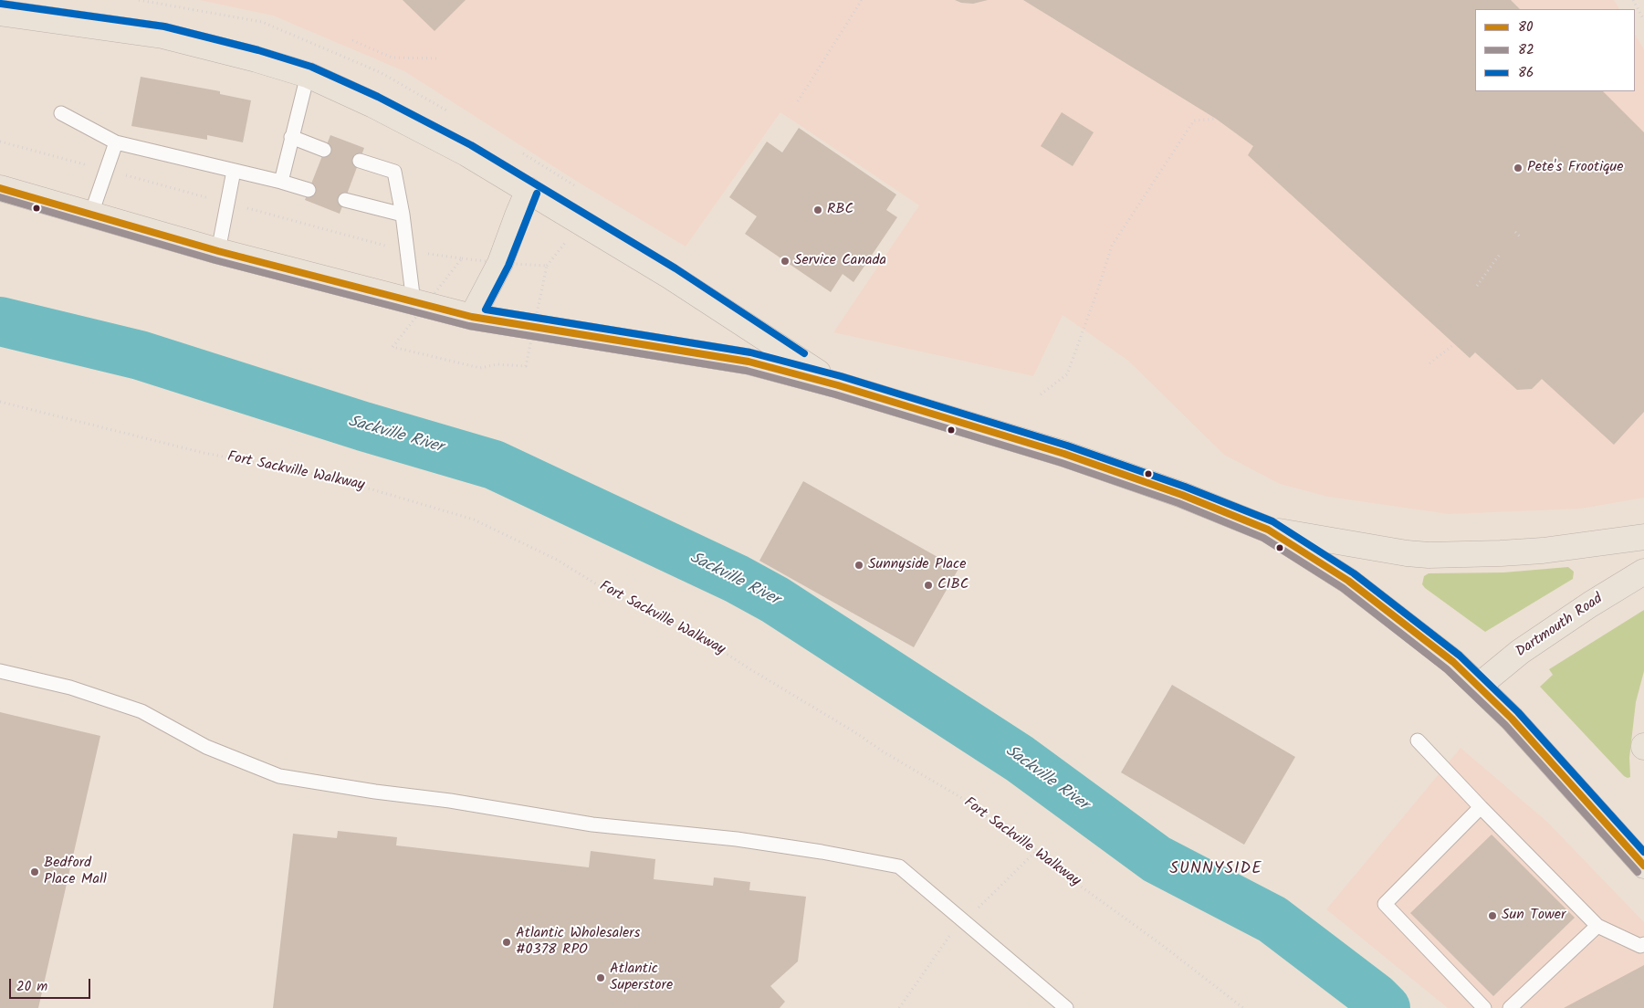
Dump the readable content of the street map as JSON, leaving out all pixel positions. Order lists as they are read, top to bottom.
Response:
{
  "streets": {
    "main road": ["Dartmouth Road"],
    "path": ["Fort Sackville Walkway"]
  },
  "districts": ["SUNNYSIDE"],
  "water": ["Sackville River"],
  "places": [
    "Pete's Frootique",
    "RBC",
    "Service Canada",
    "Sunnyside Place",
    "CIBC",
    "Bedford Place Mall",
    "Sun Tower",
    "Atlantic Wholesalers #0378 RPO",
    "Atlantic Superstore"
  ],
  "lines": ["transit line 86", "transit line 80", "transit line 82"],
  "legend": ["80", "82", "86"],
  "scale_bar": "20 m"
}
